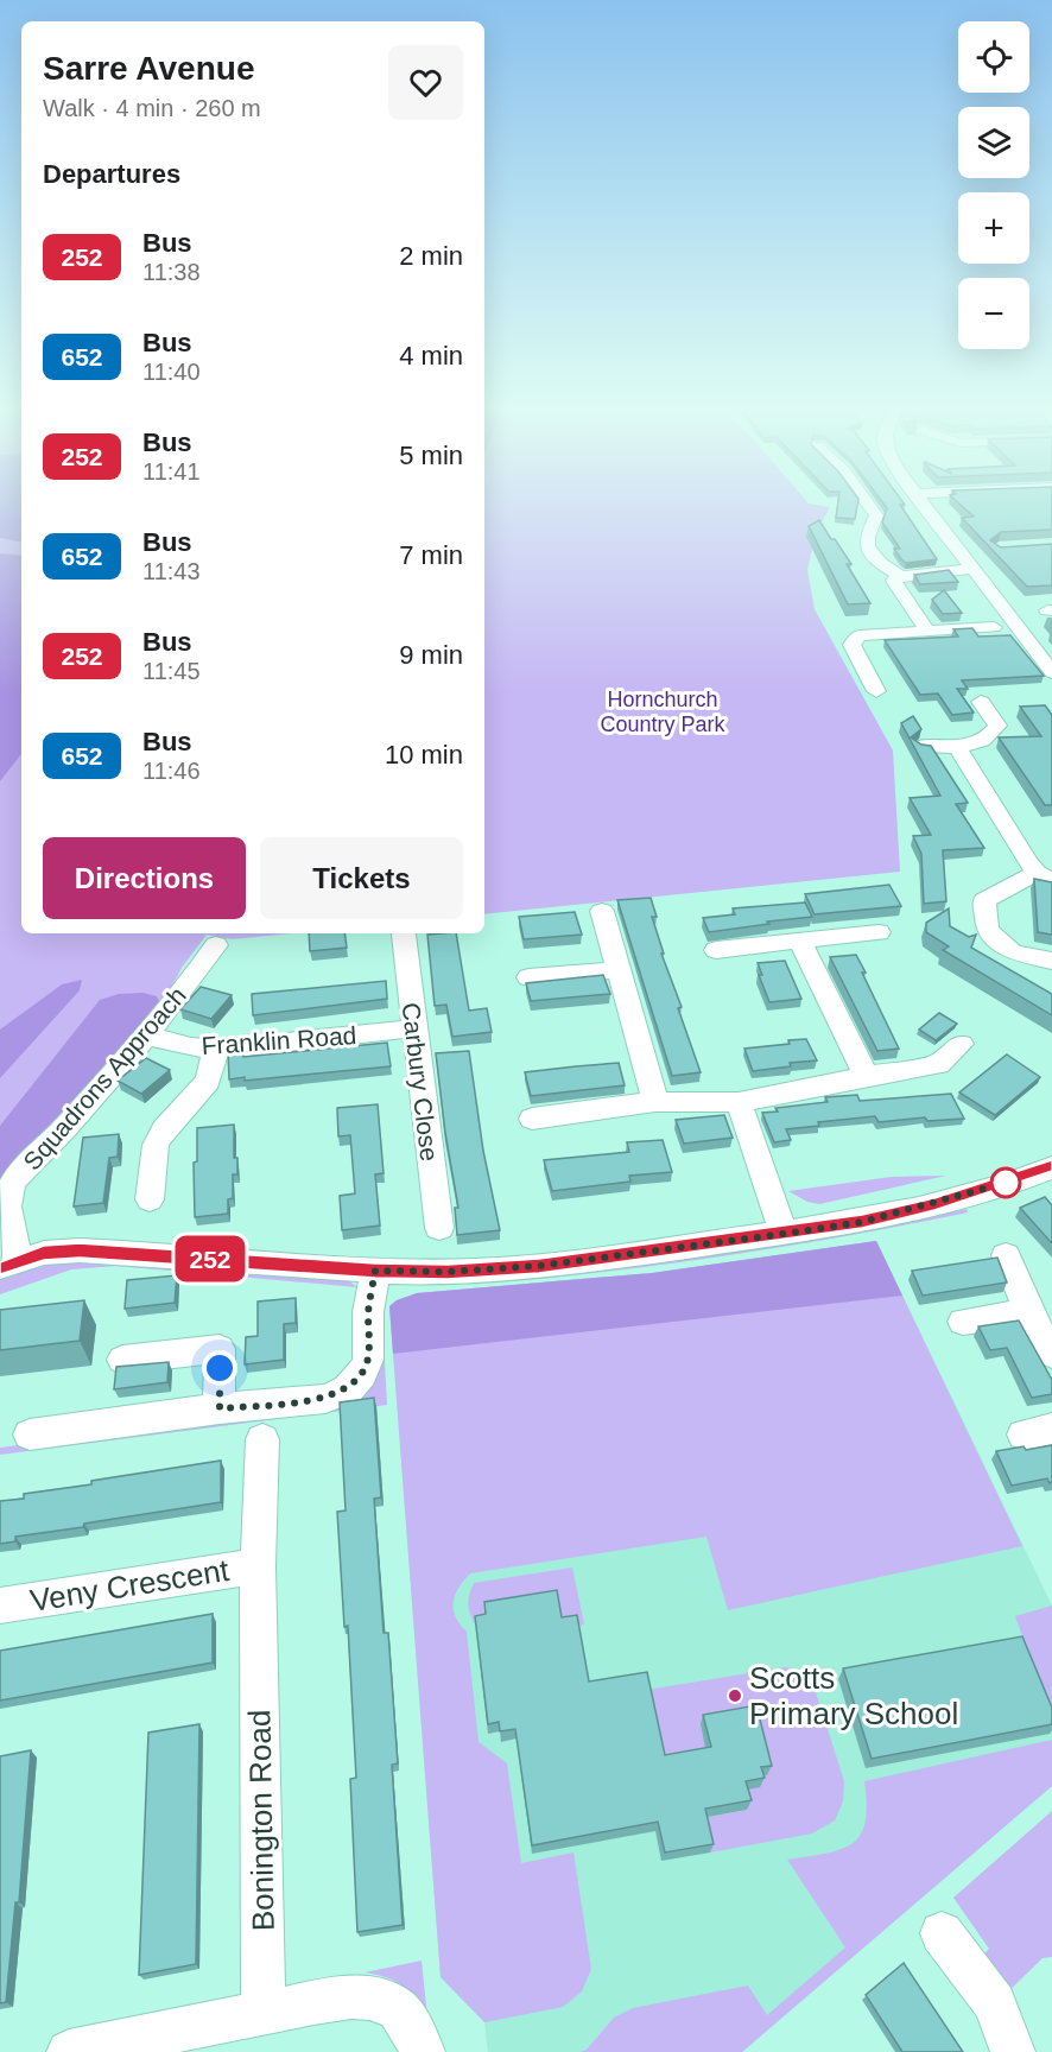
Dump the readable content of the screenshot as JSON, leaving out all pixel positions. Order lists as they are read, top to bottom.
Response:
{
  "streets": {
    "street": [
      "Franklin Road",
      "Squadrons Approach",
      "Carbury Close",
      "Veny Crescent",
      "Bonington Road"
    ]
  },
  "crossings": [
    ["Franklin Road", "Squadrons Approach"],
    ["Franklin Road", "Carbury Close"],
    ["Veny Crescent", "Bonington Road"]
  ],
  "parks": ["Hornchurch Country Park"],
  "places": ["Scotts Primary School"],
  "lines": ["bus line 252"],
  "page": {
    "on_map": "252",
    "map_buttons": ["+", "−"],
    "heading": [
      ["Sarre Avenue", "Walk · 4 min · 260 m"],
      "Departures"
    ],
    "list": [
      {
        "mark": "252",
        "name": "Bus",
        "note": "11:38",
        "value": "2 min"
      },
      {
        "mark": "652",
        "name": "Bus",
        "note": "11:40",
        "value": "4 min"
      },
      {
        "mark": "252",
        "name": "Bus",
        "note": "11:41",
        "value": "5 min"
      },
      {
        "mark": "652",
        "name": "Bus",
        "note": "11:43",
        "value": "7 min"
      },
      {
        "mark": "252",
        "name": "Bus",
        "note": "11:45",
        "value": "9 min"
      },
      {
        "mark": "652",
        "name": "Bus",
        "note": "11:46",
        "value": "10 min"
      }
    ],
    "buttons": ["Directions", "Tickets"]
  }
}
